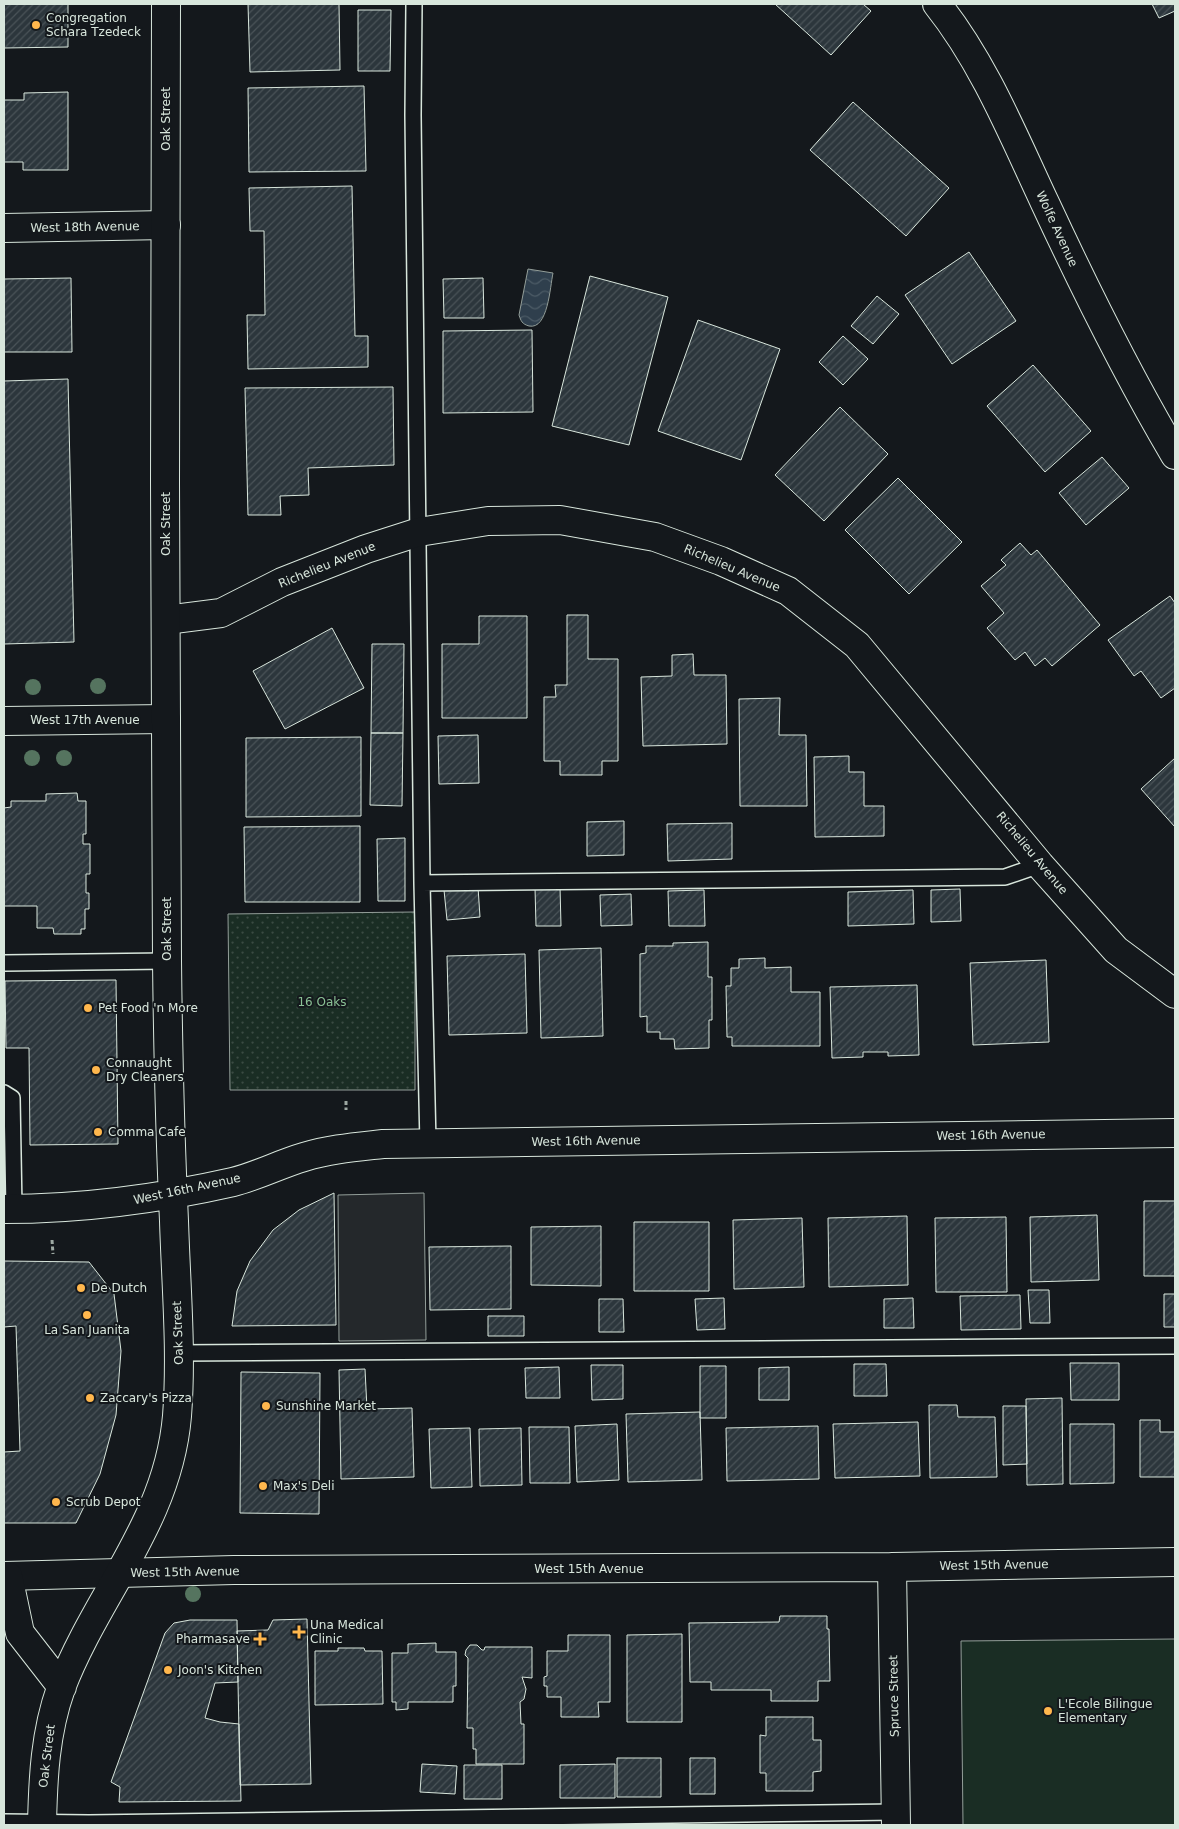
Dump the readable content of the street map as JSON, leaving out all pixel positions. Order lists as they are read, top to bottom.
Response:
{
  "streets": {
    "street": [
      "Oak Street",
      "West 18th Avenue",
      "Wolfe Avenue",
      "Richelieu Avenue",
      "West 17th Avenue",
      "West 16th Avenue",
      "West 15th Avenue",
      "Spruce Street"
    ]
  },
  "crossings": [
    ["Oak Street", "West 18th Avenue"],
    ["Oak Street", "Richelieu Avenue"],
    ["Oak Street", "West 17th Avenue"],
    ["Oak Street", "West 16th Avenue"],
    ["Oak Street", "West 15th Avenue"],
    ["West 15th Avenue", "Spruce Street"]
  ],
  "parks": ["16 Oaks"],
  "places": {
    "other": [
      "Congregation Schara Tzedeck",
      "Pet Food 'n More",
      "Connaught Dry Cleaners",
      "Comma Cafe",
      "De Dutch",
      "La San Juanita",
      "Zaccary's Pizza",
      "Sunshine Market",
      "Max's Deli",
      "Scrub Depot",
      "Joon's Kitchen",
      "L'Ecole Bilingue Elementary"
    ],
    "health": ["Una Medical Clinic", "Pharmasave"]
  }
}
